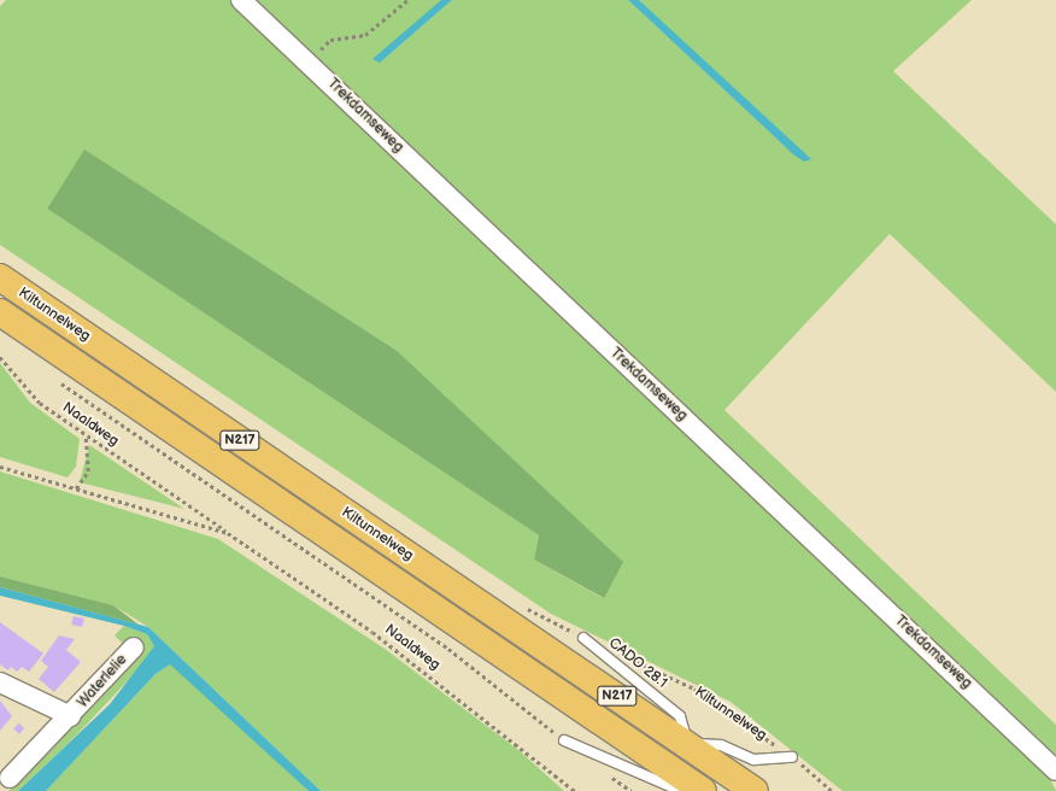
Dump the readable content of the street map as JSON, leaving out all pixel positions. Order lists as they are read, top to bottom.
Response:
{
  "streets": {
    "main road": ["Kiltunnelweg", "N217"],
    "street": ["Trekdamseweg", "Waterlelie"],
    "lane": ["CADO 28.1"],
    "path": ["Naaldweg"]
  },
  "crossings": [
    ["Kiltunnelweg", "CADO 28.1"]
  ]
}
